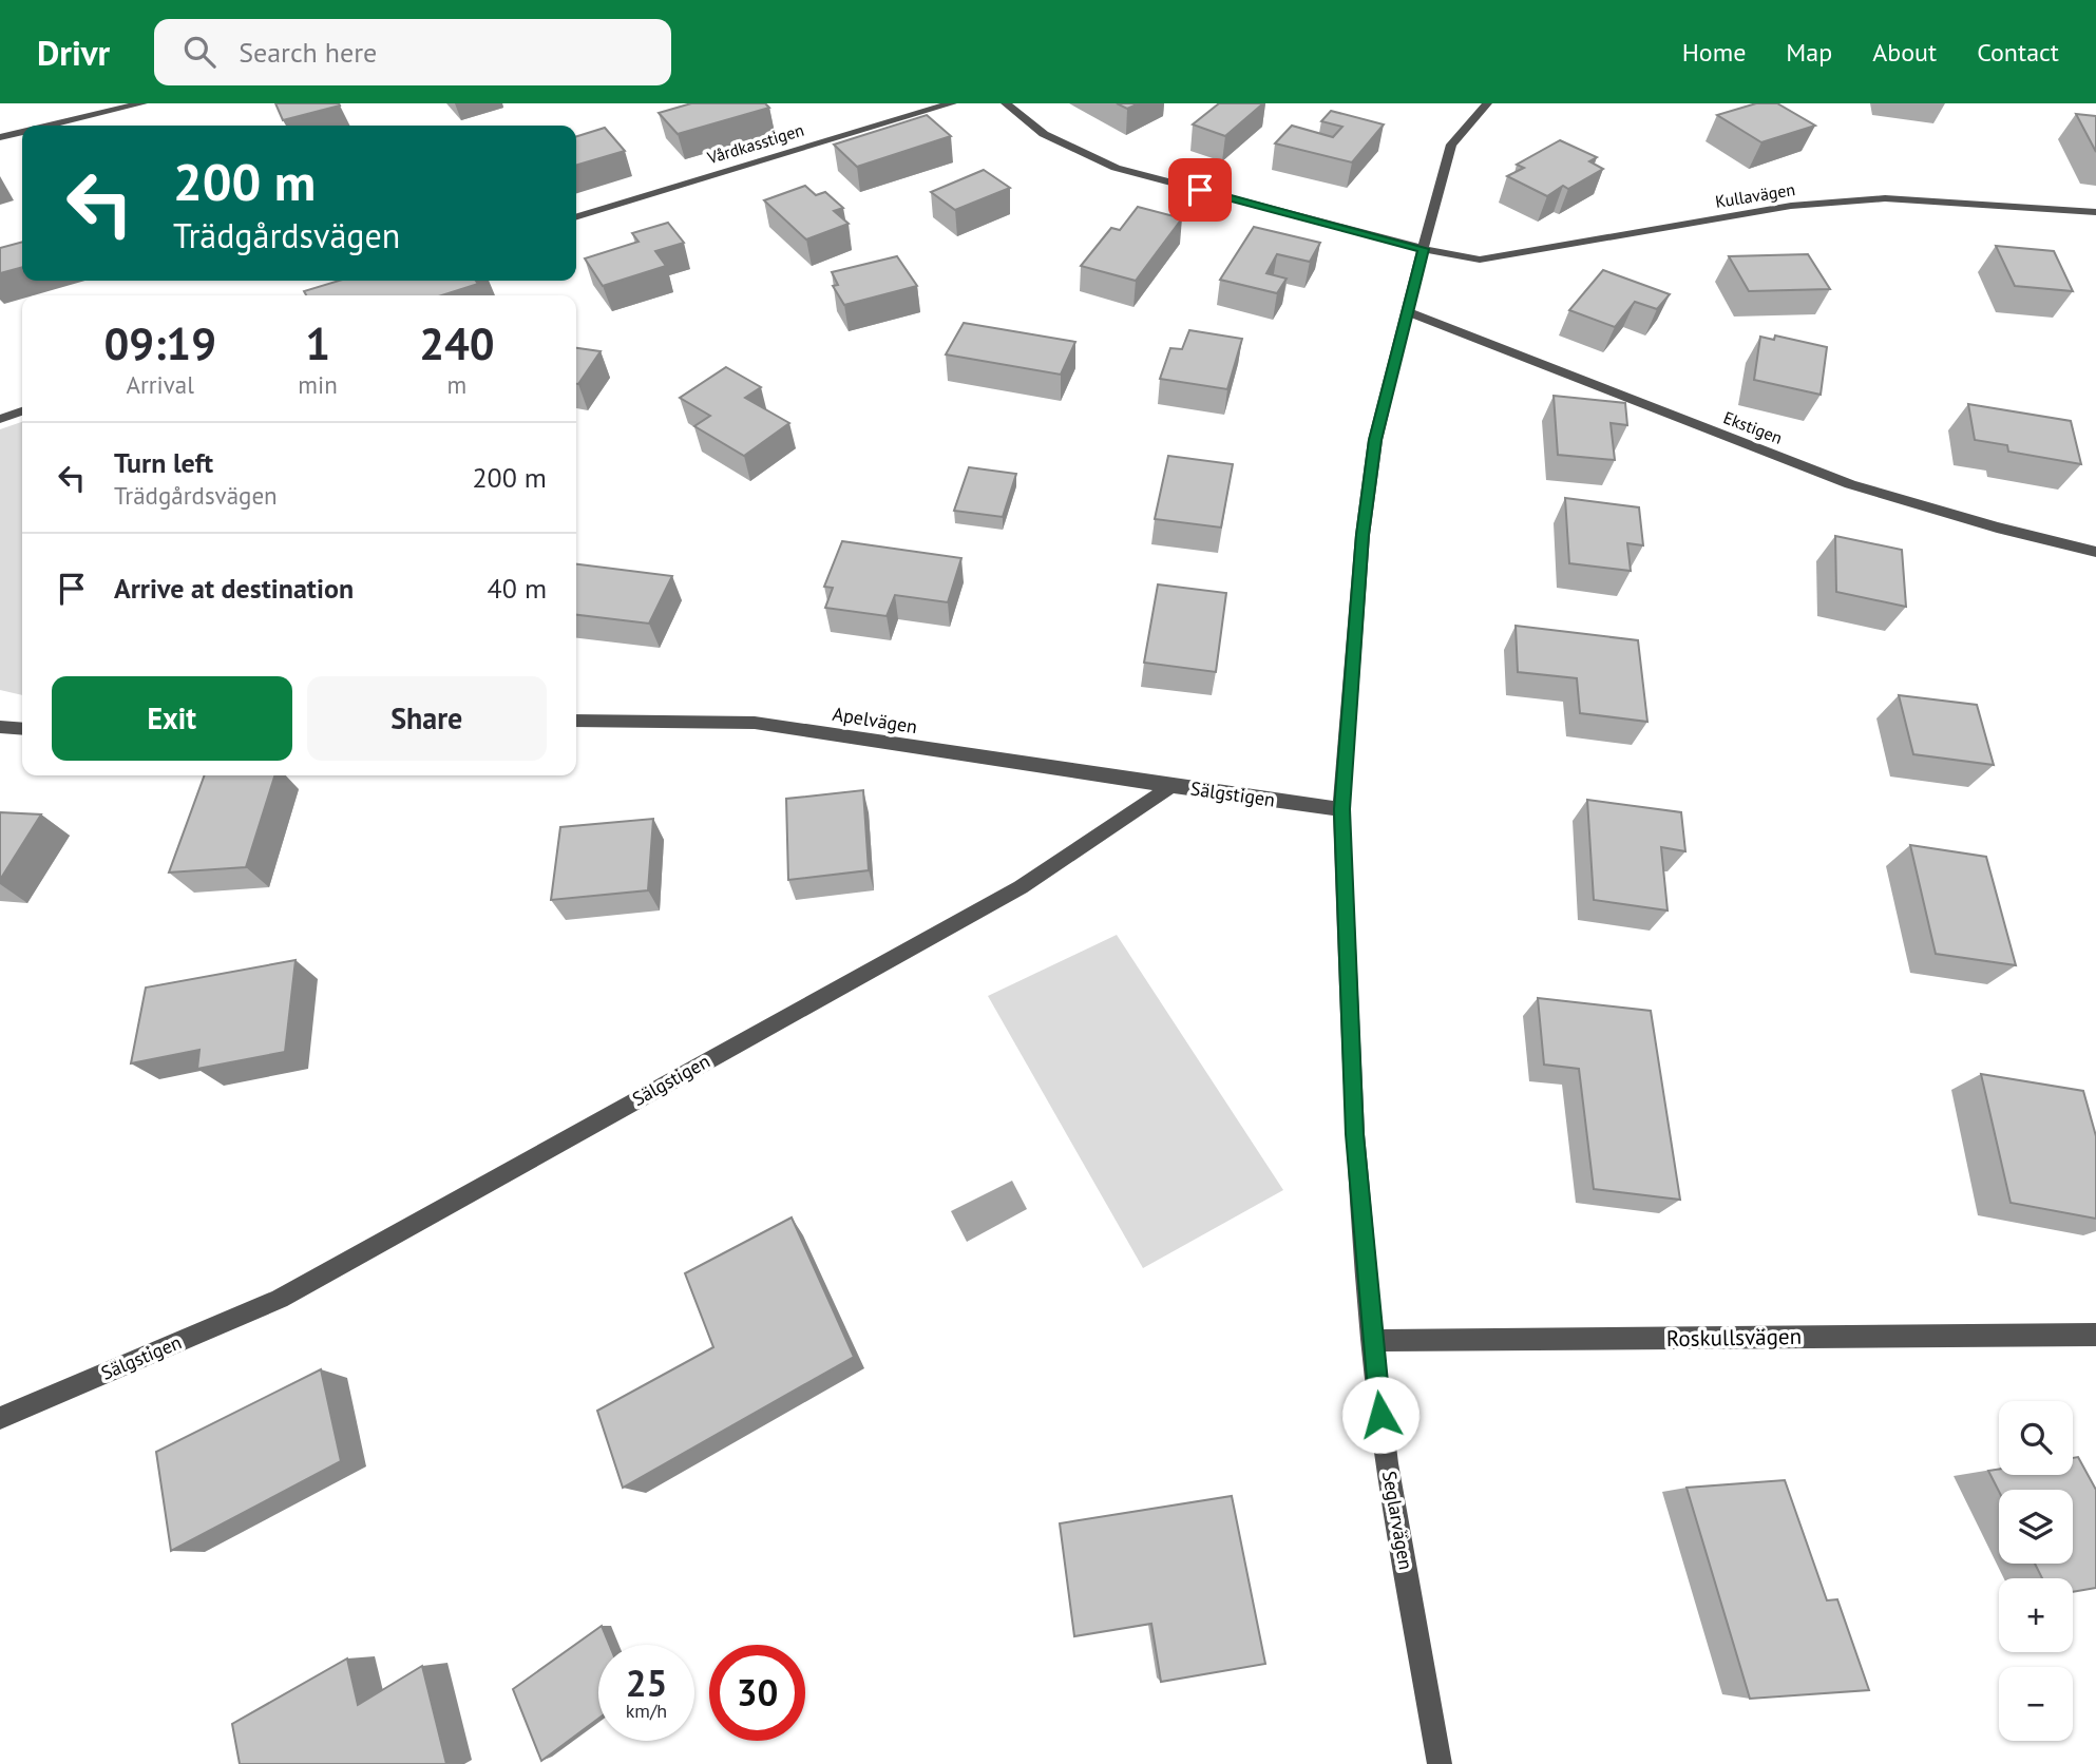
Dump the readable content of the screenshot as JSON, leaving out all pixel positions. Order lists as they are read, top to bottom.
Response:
{
  "streets": {
    "street": [
      "Vårdkasstigen",
      "Kullavägen",
      "Ekstigen",
      "Apelvägen",
      "Sälgstigen",
      "Roskullsvägen",
      "Seglarvägen"
    ]
  },
  "crossings": [
    ["Kullavägen", "Seglarvägen"],
    ["Ekstigen", "Seglarvägen"],
    ["Apelvägen", "Sälgstigen"],
    ["Sälgstigen", "Seglarvägen"],
    ["Roskullsvägen", "Seglarvägen"]
  ],
  "page": {
    "header": "Drivr",
    "search": "Search here",
    "nav": [
      "Home",
      "Map",
      "About",
      "Contact"
    ],
    "turn": ["200 m", "Trädgårdsvägen"],
    "eta": [
      "09:19",
      "Arrival",
      "1",
      "min",
      "240",
      "m"
    ],
    "list": [
      {
        "name": "Turn left",
        "note": "Trädgårdsvägen",
        "value": "200 m"
      },
      {
        "name": "Arrive at destination",
        "value": "40 m"
      }
    ],
    "buttons": ["Exit", "Share"],
    "map_buttons": ["+", "−"],
    "speed": "25 km/h",
    "limit": "30"
  }
}
